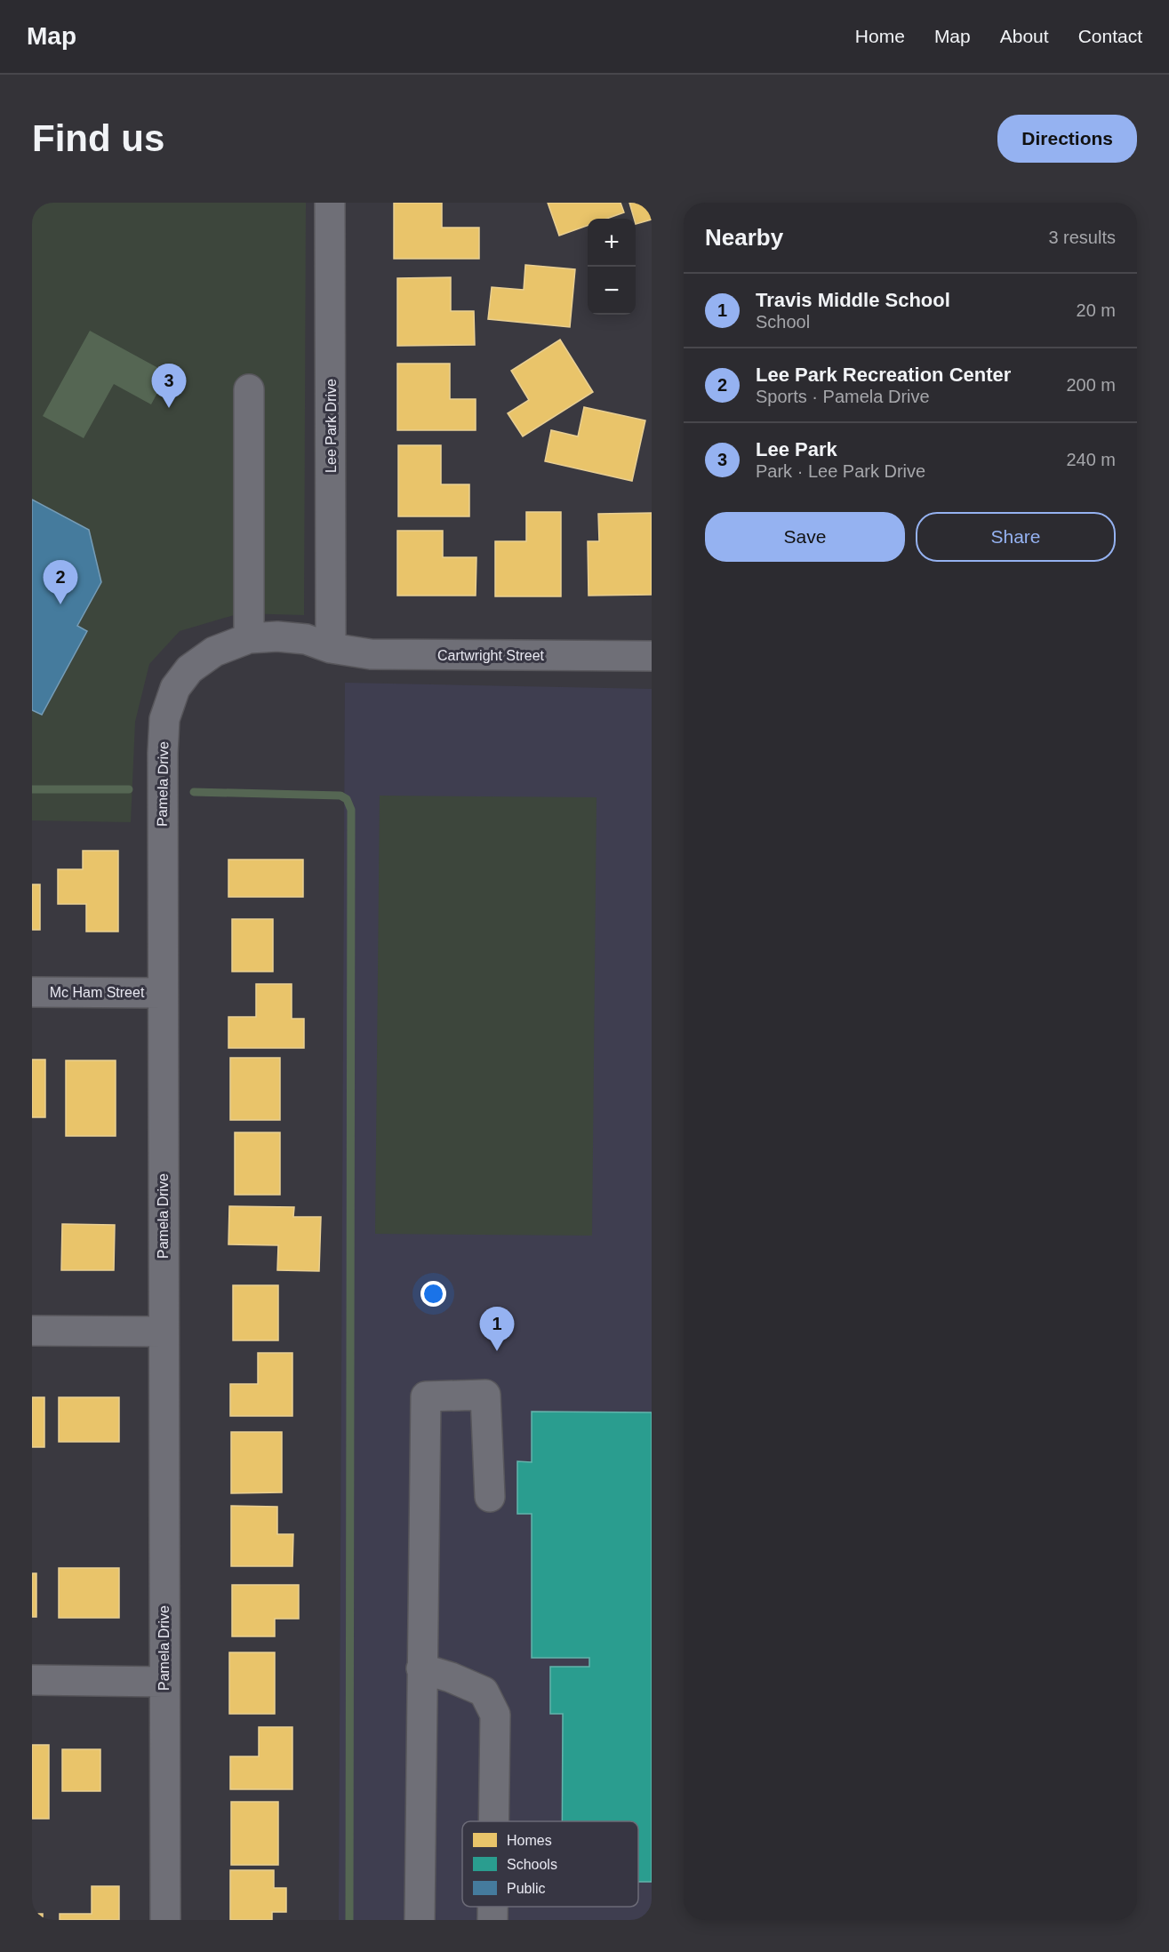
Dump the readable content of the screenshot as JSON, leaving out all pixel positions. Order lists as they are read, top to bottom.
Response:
{
  "streets": {
    "street": [
      "Lee Park Drive",
      "Cartwright Street",
      "Pamela Drive",
      "Mc Ham Street"
    ]
  },
  "crossings": [
    ["Lee Park Drive", "Cartwright Street"],
    ["Lee Park Drive", "Pamela Drive"],
    ["Cartwright Street", "Pamela Drive"],
    ["Pamela Drive", "Mc Ham Street"]
  ],
  "legend": ["Homes", "Schools", "Public"],
  "page": {
    "header": "Map",
    "nav": [
      "Home",
      "Map",
      "About",
      "Contact"
    ],
    "buttons": [
      "Directions",
      ["Save", "Share"]
    ],
    "title": "Find us",
    "heading": ["Nearby", "3 results"],
    "map_buttons": ["+", "−"],
    "list": [
      {
        "mark": "1",
        "name": "Travis Middle School",
        "note": "School",
        "value": "20 m"
      },
      {
        "mark": "2",
        "name": "Lee Park Recreation Center",
        "note": "Sports · Pamela Drive",
        "value": "200 m"
      },
      {
        "mark": "3",
        "name": "Lee Park",
        "note": "Park · Lee Park Drive",
        "value": "240 m"
      }
    ],
    "pins": ["3", "2", "1"]
  }
}
